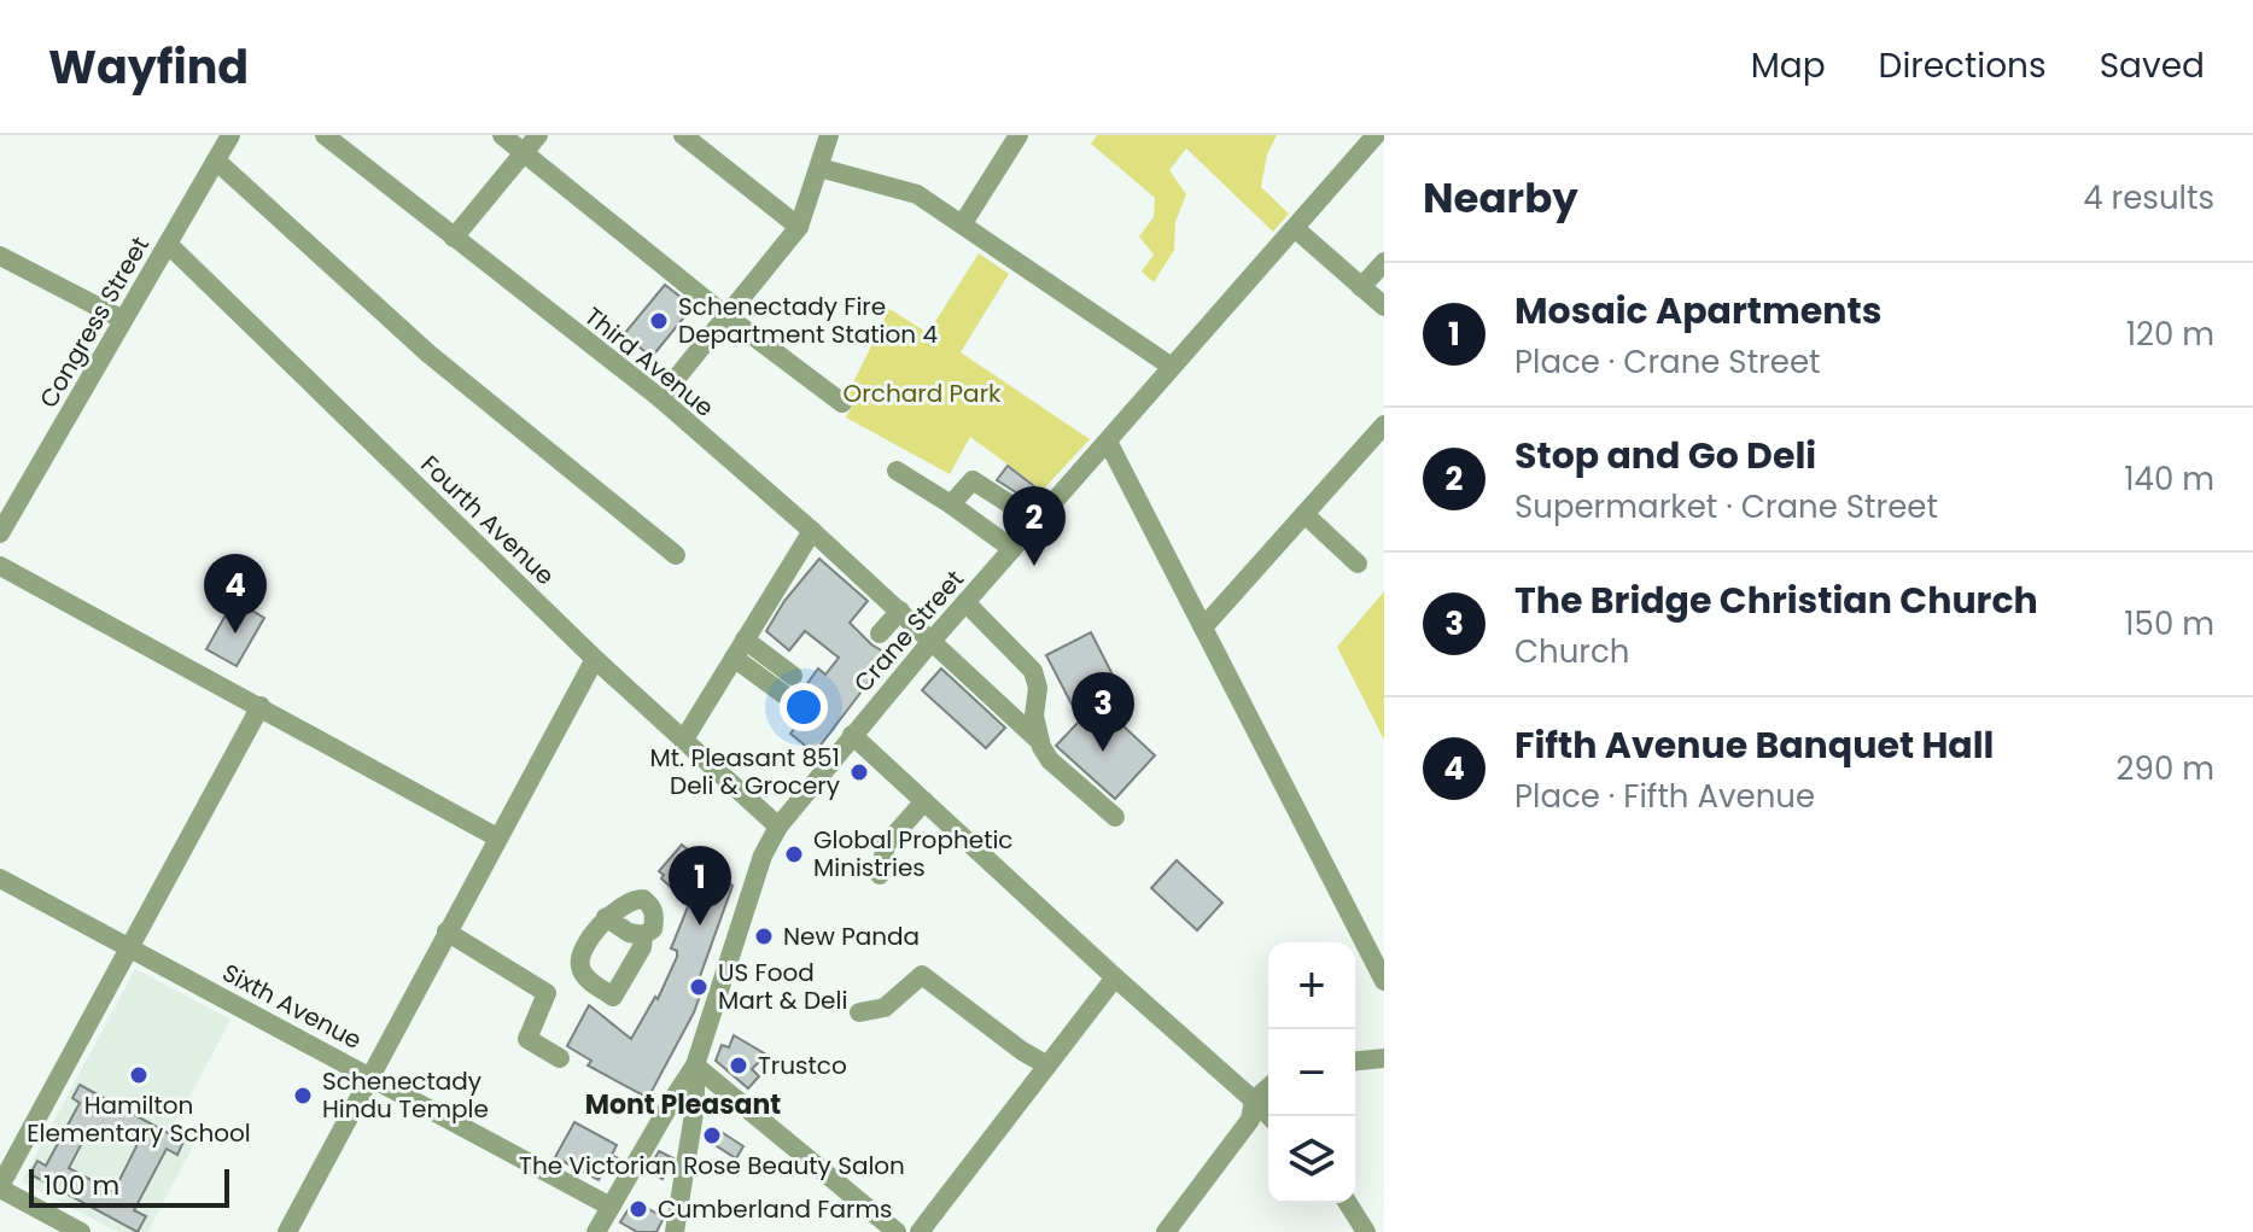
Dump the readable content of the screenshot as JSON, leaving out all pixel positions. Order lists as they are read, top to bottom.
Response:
{
  "streets": {
    "street": [
      "Congress Street",
      "Third Avenue",
      "Fourth Avenue",
      "Crane Street",
      "Sixth Avenue"
    ]
  },
  "crossings": [
    ["Congress Street", "Fourth Avenue"],
    ["Third Avenue", "Crane Street"],
    ["Fourth Avenue", "Crane Street"],
    ["Crane Street", "Sixth Avenue"]
  ],
  "districts": ["Mont Pleasant"],
  "parks": ["Orchard Park"],
  "places": [
    "Schenectady Fire Department Station 4",
    "Mt. Pleasant 851 Deli & Grocery",
    "Global Prophetic Ministries",
    "New Panda",
    "US Food Mart & Deli",
    "Trustco",
    "Hamilton Elementary School",
    "Schenectady Hindu Temple",
    "The Victorian Rose Beauty Salon",
    "Cumberland Farms"
  ],
  "scale_bar": "100 m",
  "page": {
    "header": "Wayfind",
    "nav": ["Map", "Directions", "Saved"],
    "heading": ["Nearby", "4 results"],
    "list": [
      {
        "mark": "1",
        "name": "Mosaic Apartments",
        "note": "Place · Crane Street",
        "value": "120 m"
      },
      {
        "mark": "2",
        "name": "Stop and Go Deli",
        "note": "Supermarket · Crane Street",
        "value": "140 m"
      },
      {
        "mark": "3",
        "name": "The Bridge Christian Church",
        "note": "Church",
        "value": "150 m"
      },
      {
        "mark": "4",
        "name": "Fifth Avenue Banquet Hall",
        "note": "Place · Fifth Avenue",
        "value": "290 m"
      }
    ],
    "pins": [
      "2",
      "4",
      "3",
      "1"
    ],
    "map_buttons": ["+", "−"],
    "scale": "100 m"
  }
}
